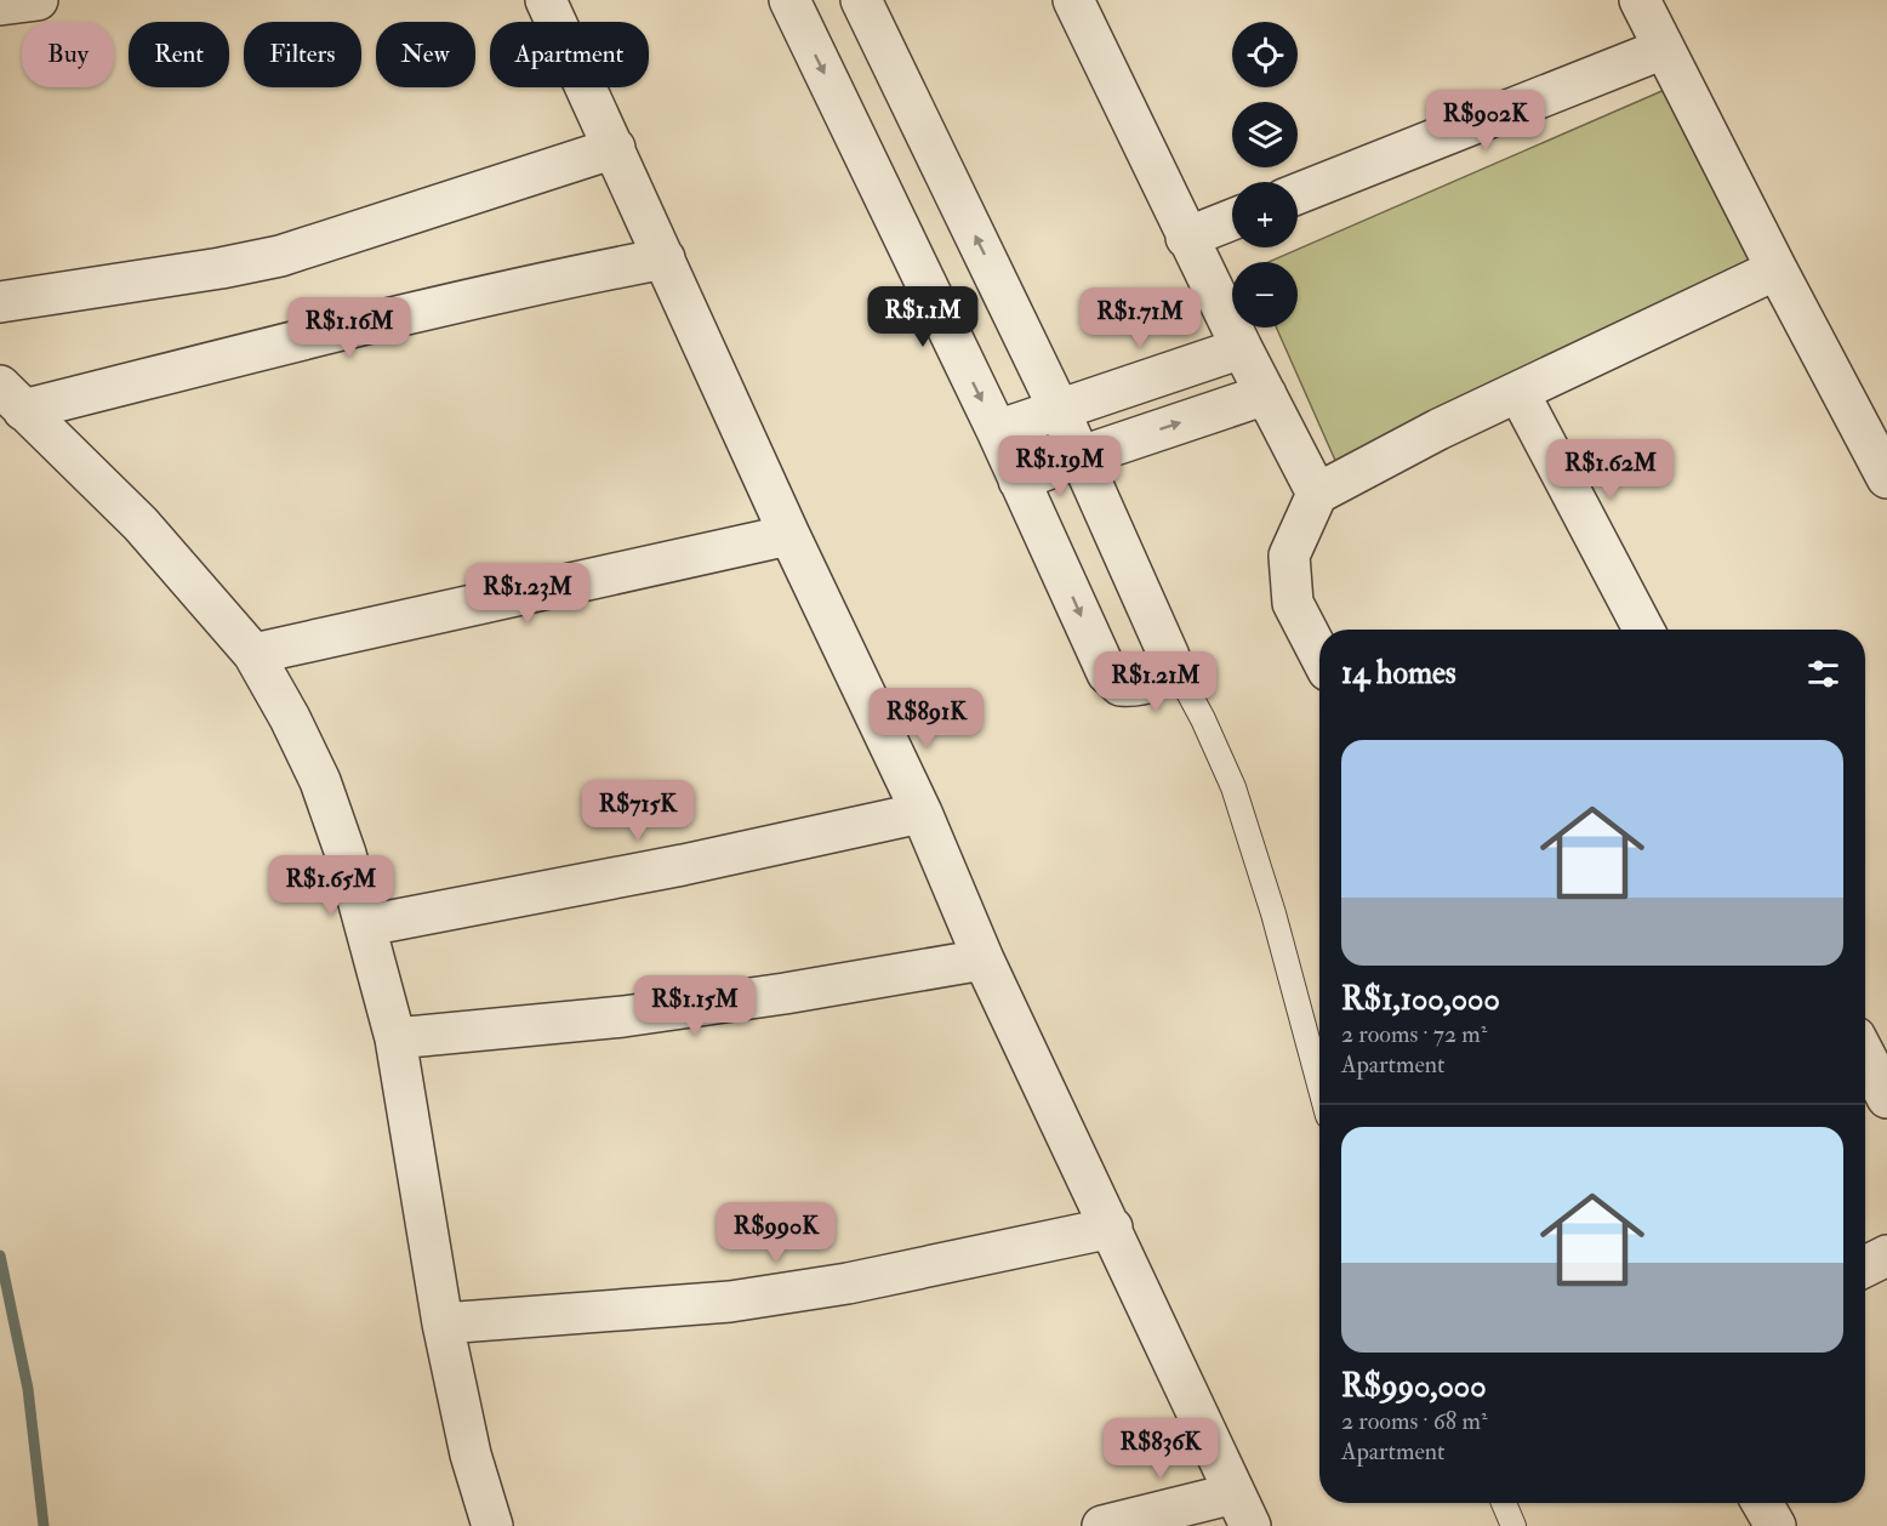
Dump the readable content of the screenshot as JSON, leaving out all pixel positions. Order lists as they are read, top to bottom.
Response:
{
  "page": {
    "map_buttons": ["+", "−"],
    "chip": [
      "Buy",
      "Rent",
      "Filters",
      "New",
      "Apartment"
    ],
    "price": [
      "R$902K",
      "R$1.1M",
      "R$1.71M",
      "R$1.16M",
      "R$1.19M",
      "R$1.62M",
      "R$1.23M",
      "R$1.21M",
      "R$891K",
      "R$715K",
      "R$1.65M",
      "R$1.15M",
      "R$990K",
      "R$836K"
    ],
    "heading": "14 homes",
    "list": [
      {
        "name": "R$1,100,000",
        "note": "2 rooms · 72 m² · Apartment"
      },
      {
        "name": "R$990,000",
        "note": "2 rooms · 68 m² · Apartment"
      }
    ]
  }
}
